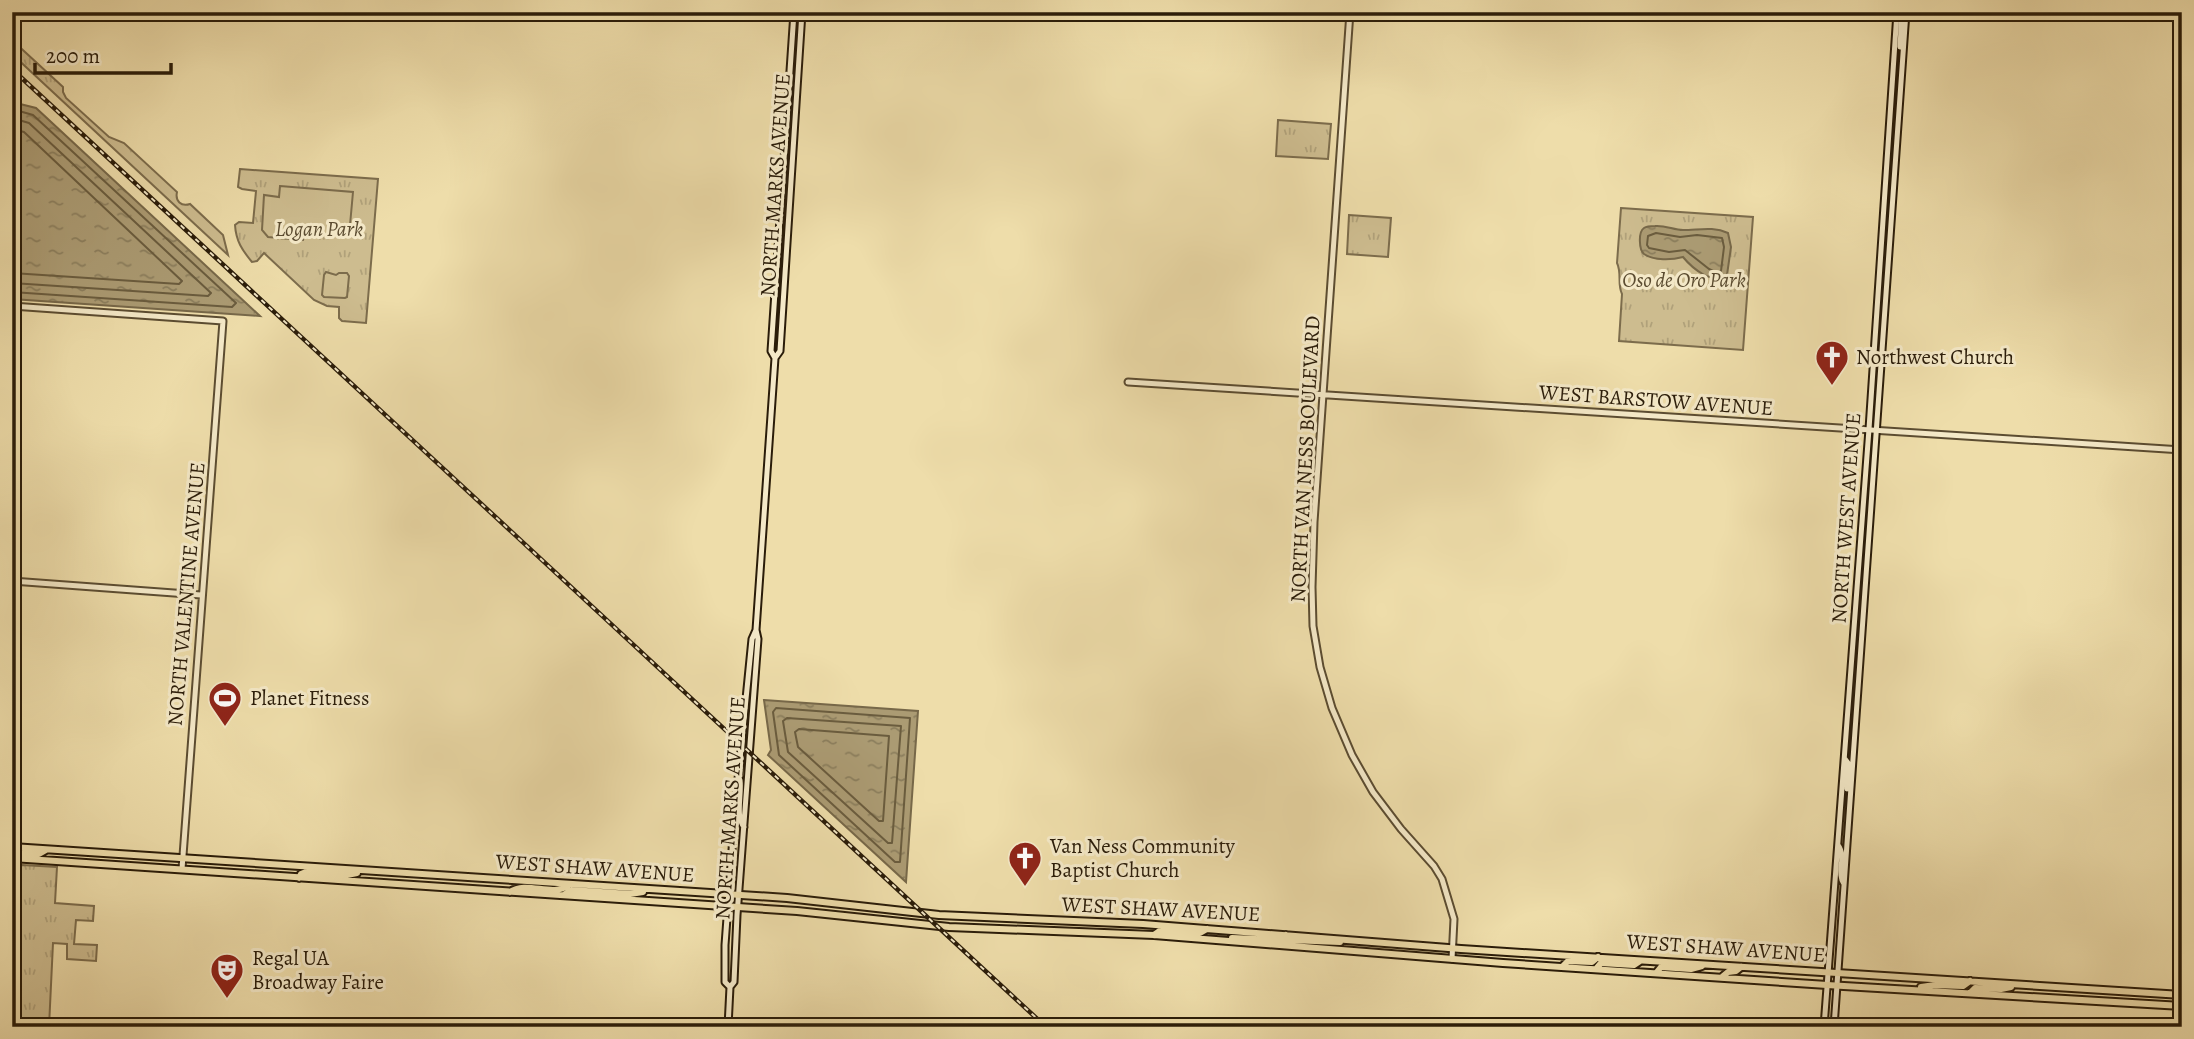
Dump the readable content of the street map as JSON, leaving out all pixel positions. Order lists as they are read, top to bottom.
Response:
{
  "streets": {
    "main road": [
      "NORTH MARKS AVENUE",
      "WEST BARSTOW AVENUE",
      "NORTH VAN NESS BOULEVARD",
      "NORTH WEST AVENUE",
      "NORTH VALENTINE AVENUE",
      "WEST SHAW AVENUE"
    ]
  },
  "crossings": [
    ["NORTH MARKS AVENUE", "WEST SHAW AVENUE"],
    ["WEST BARSTOW AVENUE", "NORTH VAN NESS BOULEVARD"],
    ["WEST BARSTOW AVENUE", "NORTH WEST AVENUE"],
    ["NORTH VAN NESS BOULEVARD", "WEST SHAW AVENUE"],
    ["NORTH WEST AVENUE", "WEST SHAW AVENUE"],
    ["NORTH VALENTINE AVENUE", "WEST SHAW AVENUE"]
  ],
  "parks": ["Logan Park", "Oso de Oro Park"],
  "places": {
    "church": ["Northwest Church", "Van Ness Community Baptist Church"],
    "sports": ["Planet Fitness"],
    "theatre": ["Regal UA Broadway Faire"]
  },
  "scale_bar": "200 m"
}
